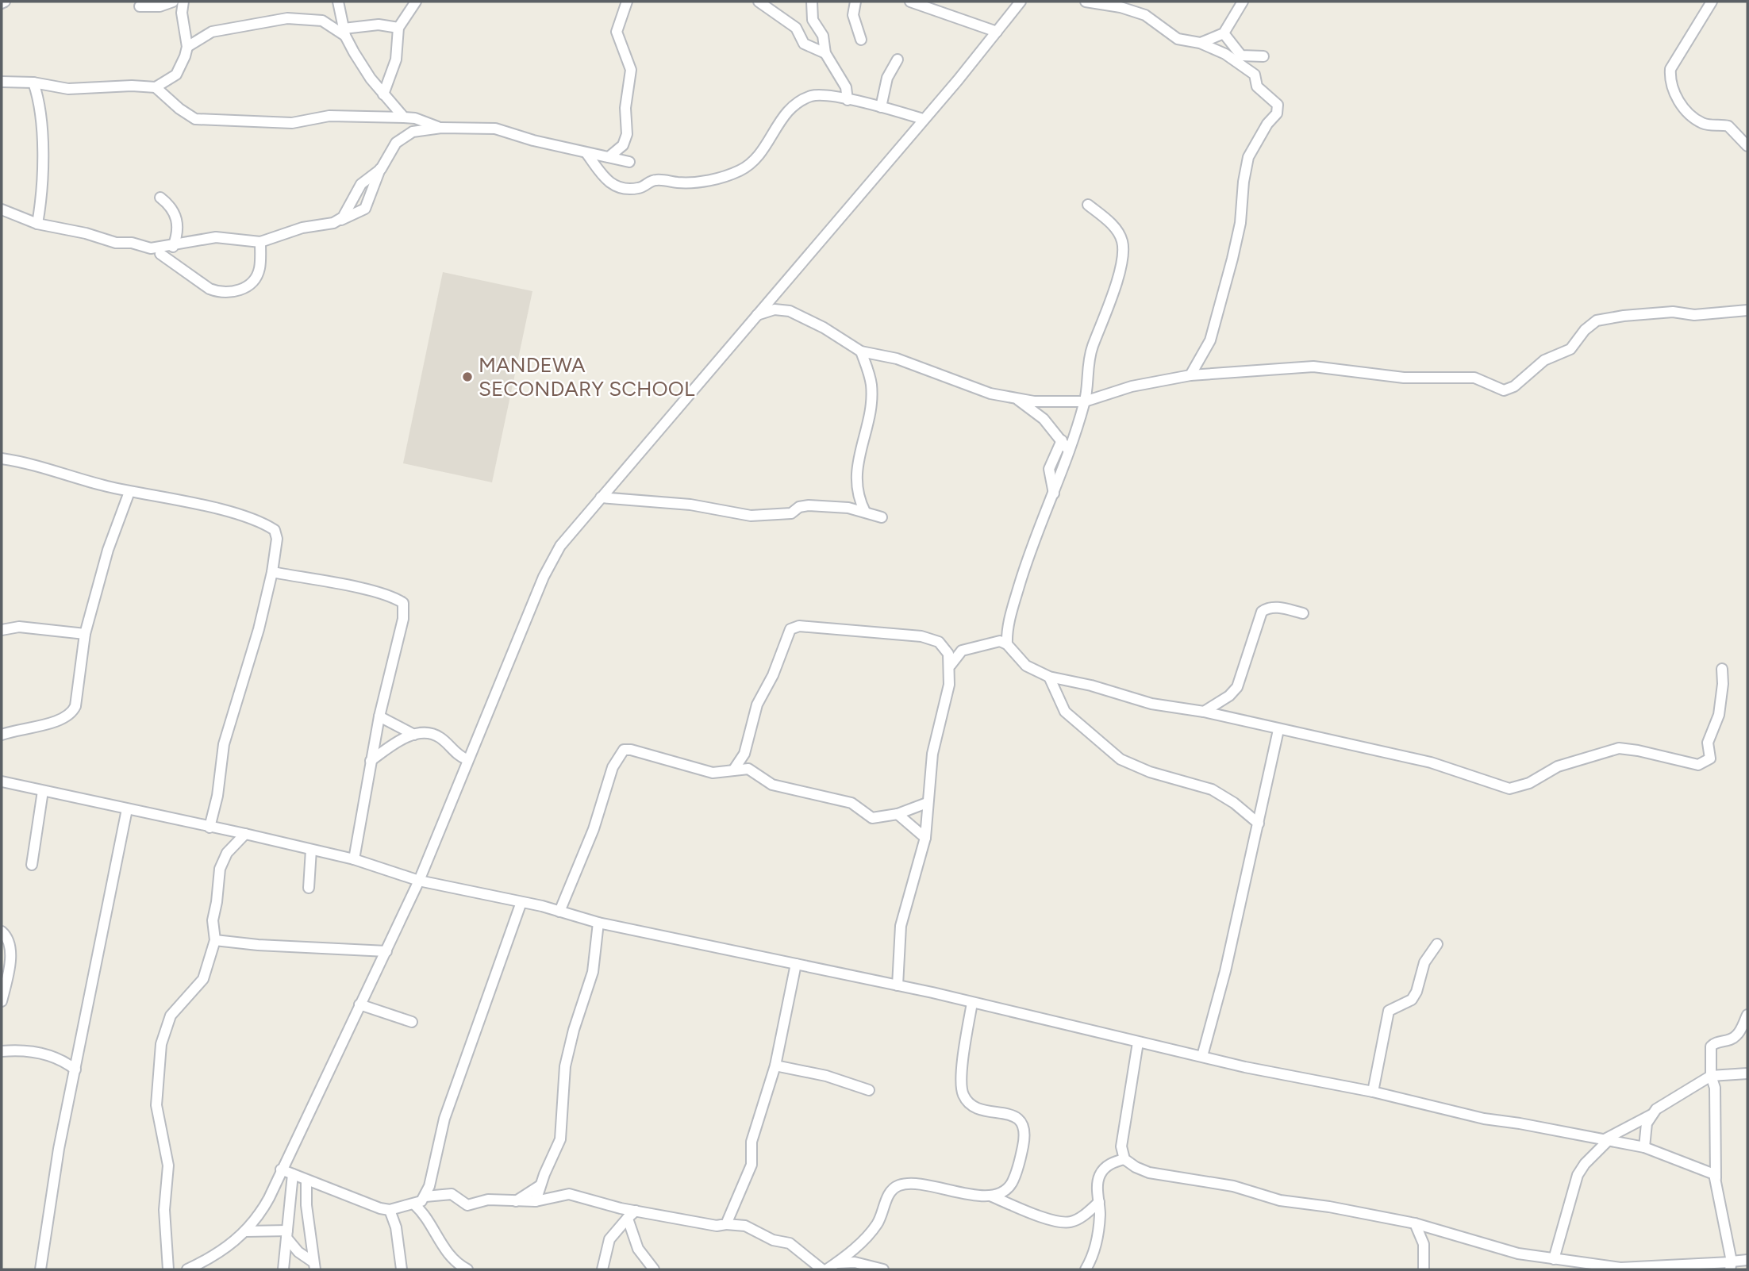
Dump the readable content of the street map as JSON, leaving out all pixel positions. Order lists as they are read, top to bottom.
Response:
{
  "places": ["MANDEWA SECONDARY SCHOOL"]
}
